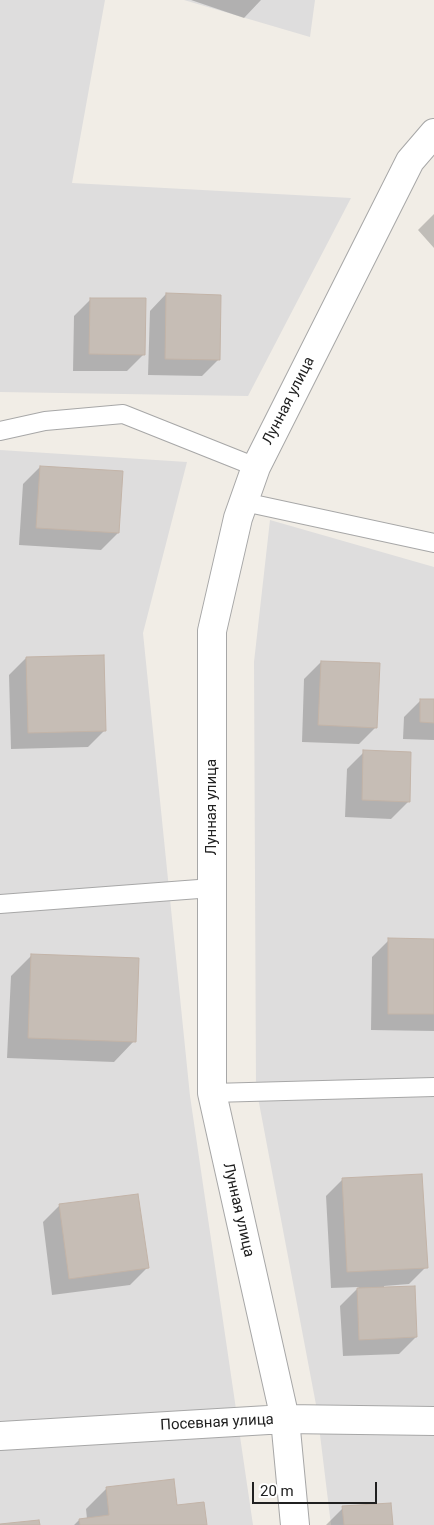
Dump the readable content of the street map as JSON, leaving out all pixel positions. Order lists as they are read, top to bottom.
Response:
{
  "streets": {
    "street": ["Лунная улица", "Посевная улица"]
  },
  "crossings": [
    ["Лунная улица", "Посевная улица"]
  ],
  "scale_bar": "20 m"
}
